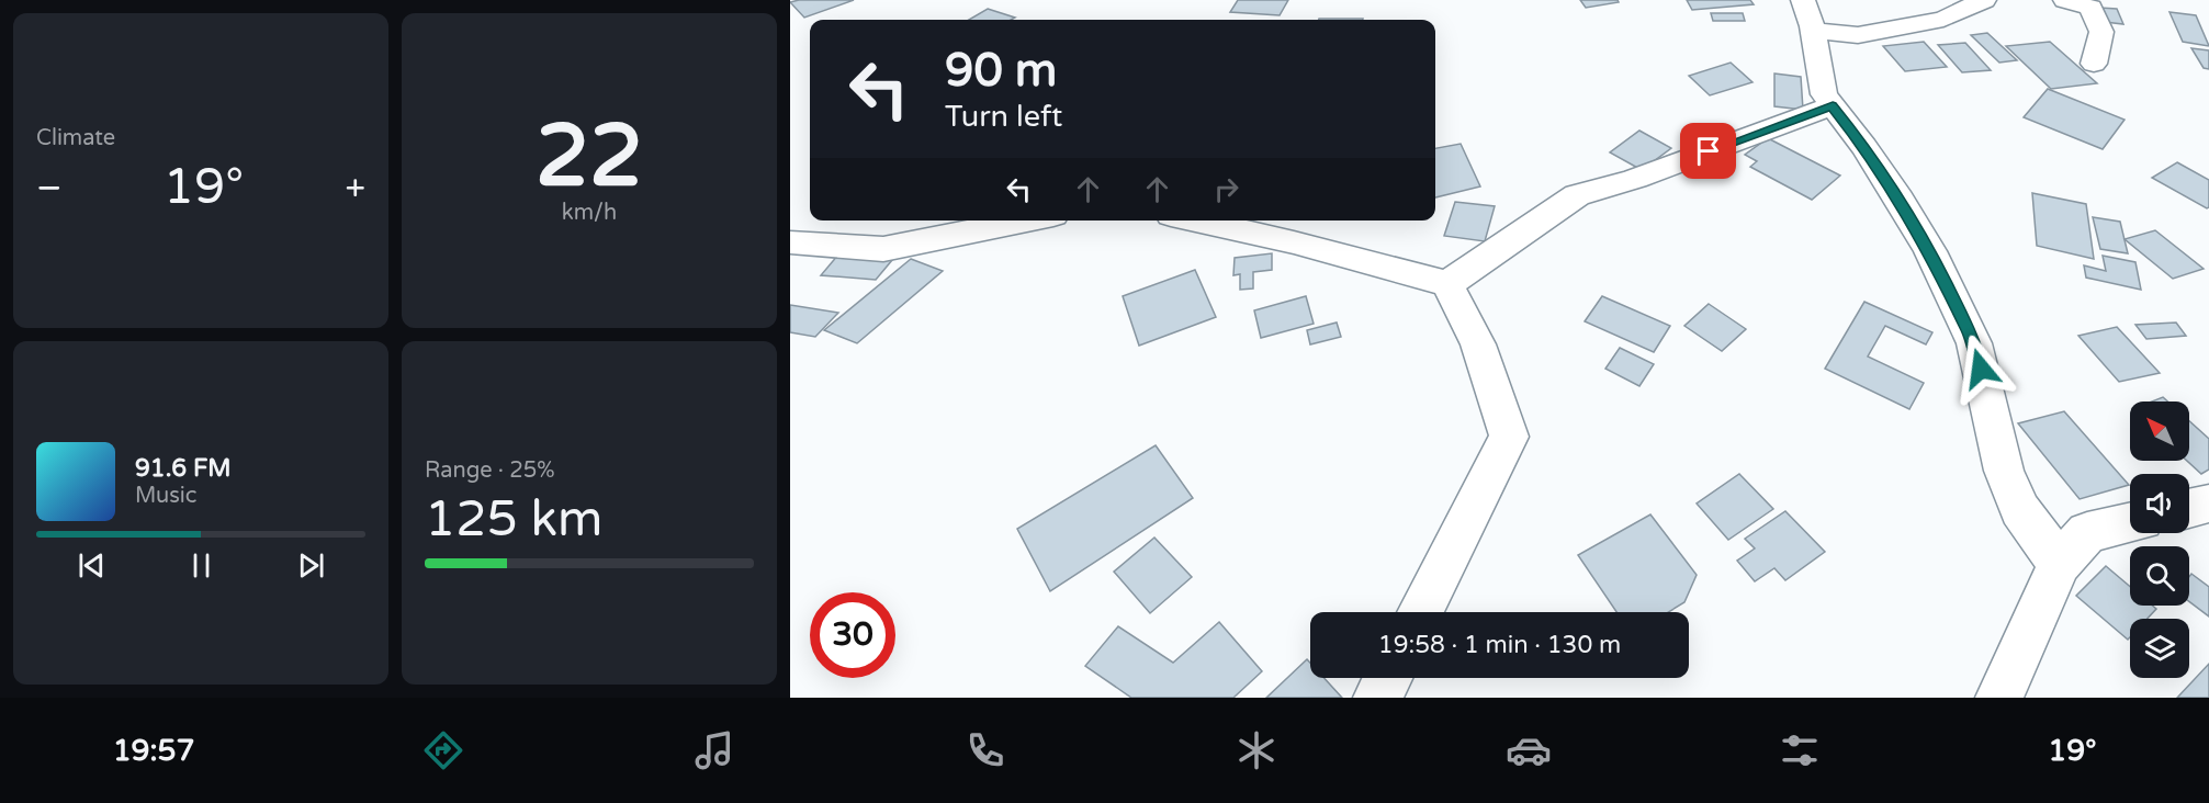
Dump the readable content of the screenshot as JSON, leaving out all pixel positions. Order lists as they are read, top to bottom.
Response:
{
  "north": "top left",
  "page": {
    "tile": [
      "Climate",
      ["22", "km/h"],
      ["Range · 25%", "125 km"]
    ],
    "turn": ["90 m", "Turn left"],
    "heat": ["−", "19°", "+"],
    "song": ["91.6 FM", "Music"],
    "limit": "30",
    "trip": "19:58 · 1 min · 130 m",
    "tabs": ["19:57", "19°"]
  }
}
